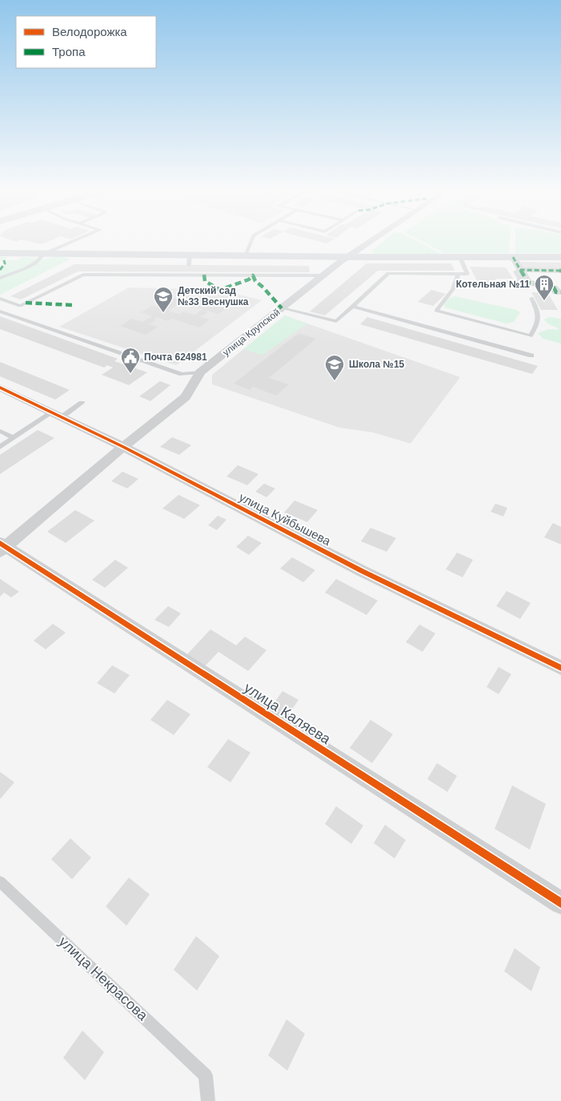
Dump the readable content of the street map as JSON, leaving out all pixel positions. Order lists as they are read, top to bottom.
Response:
{
  "streets": {
    "street": ["улица Крупской", "улица Куйбышева", "улица Каляева"],
    "lane": ["улица Некрасова"]
  },
  "crossings": [
    ["улица Крупской", "улица Куйбышева"],
    ["улица Крупской", "улица Каляева"]
  ],
  "places": {
    "building": ["Котельная №11"],
    "school or university": ["Детский сад №33 Веснушка", "Школа №15"],
    "public building": ["Почта 624981"]
  },
  "legend": ["Велодорожка", "Тропа"]
}
